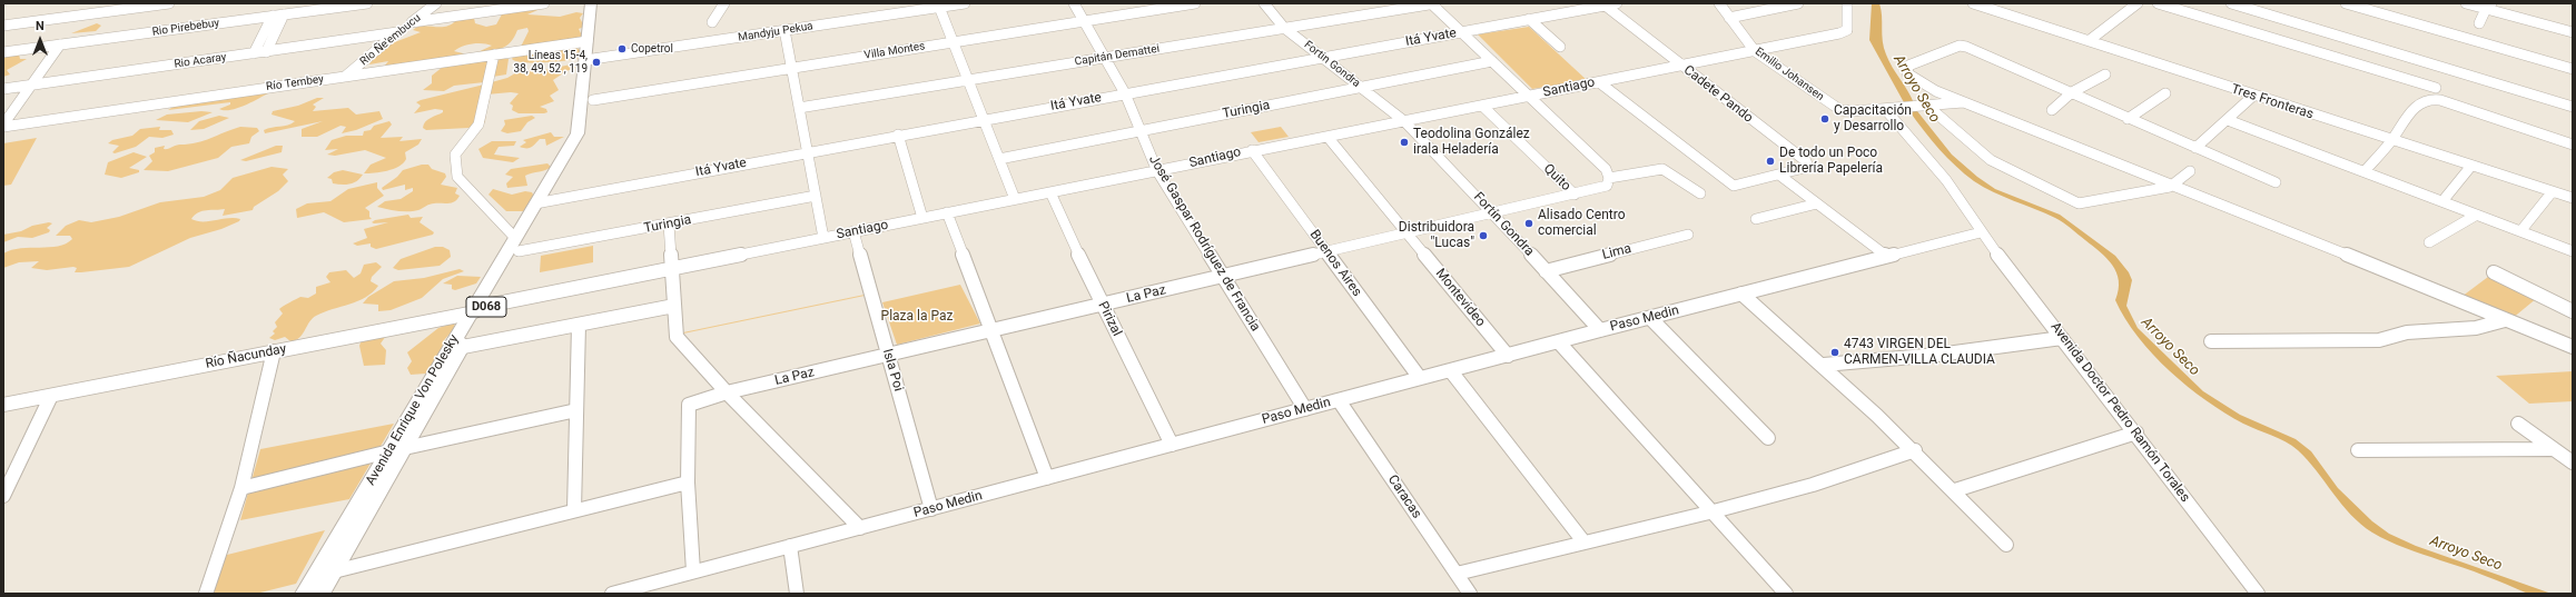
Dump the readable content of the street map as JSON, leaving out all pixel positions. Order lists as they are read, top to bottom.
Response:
{
  "streets": {
    "main road": ["D068", "Avenida Enrique Von Polesky"],
    "street": [
      "Rio Pirebebuy",
      "Mandyju Pekua",
      "Itá Yvate",
      "Río Ñe'embucu",
      "Villa Montes",
      "Capitán Demattei",
      "Rio Acaray",
      "Fortin Gondra",
      "Emilio Johansen",
      "Río Tembey",
      "Santiago",
      "Cadete Pando",
      "Tres Fronteras",
      "Turingia",
      "Quito",
      "Fortín Gondra",
      "José Gaspar Rodríguez de Francia",
      "Lima",
      "Buenos Aires",
      "La Paz",
      "Montevideo",
      "Pirizal",
      "Paso Medin",
      "Río Ñacunday",
      "Isla Poi",
      "Avenida Doctor Pedro Ramón Torales",
      "Caracas"
    ]
  },
  "crossings": [
    ["Mandyju Pekua", "Avenida Enrique Von Polesky"],
    ["Itá Yvate", "Fortin Gondra"],
    ["Itá Yvate", "Cadete Pando"],
    ["Itá Yvate", "José Gaspar Rodríguez de Francia"],
    ["Itá Yvate", "Avenida Enrique Von Polesky"],
    ["Río Ñe'embucu", "Rio Acaray"],
    ["Río Ñe'embucu", "Río Tembey"],
    ["Villa Montes", "José Gaspar Rodríguez de Francia"],
    ["Villa Montes", "Avenida Enrique Von Polesky"],
    ["Capitán Demattei", "Fortin Gondra"],
    ["Capitán Demattei", "José Gaspar Rodríguez de Francia"],
    ["Fortin Gondra", "Santiago"],
    ["Fortin Gondra", "Turingia"],
    ["Fortin Gondra", "Fortín Gondra"],
    ["Emilio Johansen", "Santiago"],
    ["Emilio Johansen", "Avenida Doctor Pedro Ramón Torales"],
    ["Río Tembey", "Avenida Enrique Von Polesky"],
    ["Santiago", "Cadete Pando"],
    ["Santiago", "Quito"],
    ["Santiago", "Fortín Gondra"],
    ["Santiago", "José Gaspar Rodríguez de Francia"],
    ["Santiago", "Buenos Aires"],
    ["Santiago", "Montevideo"],
    ["Santiago", "Pirizal"],
    ["Santiago", "Río Ñacunday"],
    ["Santiago", "Isla Poi"],
    ["Santiago", "Avenida Enrique Von Polesky"],
    ["Turingia", "José Gaspar Rodríguez de Francia"],
    ["Turingia", "Avenida Enrique Von Polesky"],
    ["Quito", "La Paz"],
    ["Fortín Gondra", "Lima"],
    ["Fortín Gondra", "La Paz"],
    ["Fortín Gondra", "Paso Medin"],
    ["José Gaspar Rodríguez de Francia", "La Paz"],
    ["José Gaspar Rodríguez de Francia", "Paso Medin"],
    ["Buenos Aires", "La Paz"],
    ["Buenos Aires", "Paso Medin"],
    ["La Paz", "Montevideo"],
    ["La Paz", "Pirizal"],
    ["La Paz", "Isla Poi"],
    ["Montevideo", "Paso Medin"],
    ["Pirizal", "Paso Medin"],
    ["Paso Medin", "Isla Poi"],
    ["Paso Medin", "Avenida Doctor Pedro Ramón Torales"],
    ["Paso Medin", "Caracas"],
    ["Río Ñacunday", "Avenida Enrique Von Polesky"]
  ],
  "water": ["Arroyo Seco"],
  "parks": ["Plaza la Paz"],
  "places": [
    "Copetrol",
    "Líneas 15-4, 38, 49, 52 , 119",
    "Capacitación y Desarrollo",
    "Teodolina González irala Heladería",
    "De todo un Poco Librería Papelería",
    "Alisado Centro comercial",
    "Distribuidora \"Lucas\"",
    "4743 VIRGEN DEL CARMEN-VILLA CLAUDIA"
  ],
  "north": "top"
}
